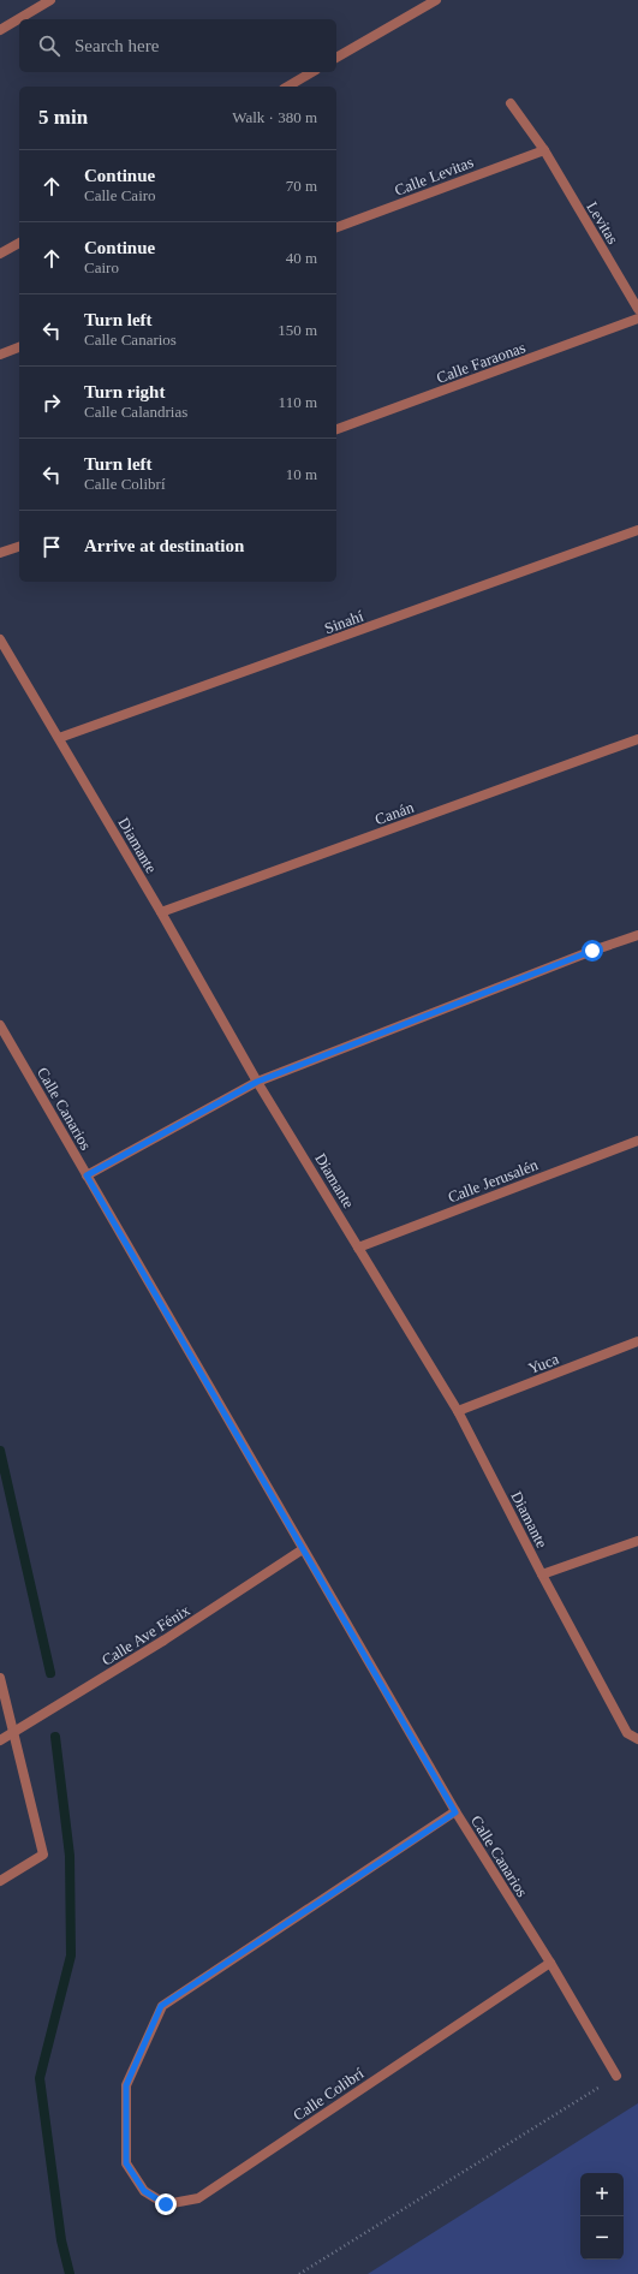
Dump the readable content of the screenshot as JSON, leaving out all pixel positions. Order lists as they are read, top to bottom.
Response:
{
  "streets": {
    "street": [
      "Calle Levitas",
      "Levitas",
      "Calle Faraonas",
      "Sinahí",
      "Canán",
      "Diamante",
      "Calle Canarios",
      "Calle Jerusalén",
      "Yuca",
      "Calle Ave Fénix",
      "Calle Colibrí"
    ]
  },
  "crossings": [
    ["Calle Levitas", "Levitas"],
    ["Sinahí", "Diamante"],
    ["Canán", "Diamante"],
    ["Diamante", "Calle Jerusalén"],
    ["Diamante", "Yuca"],
    ["Calle Canarios", "Calle Ave Fénix"],
    ["Calle Canarios", "Calle Colibrí"]
  ],
  "page": {
    "search": "Search here",
    "heading": ["5 min", "Walk · 380 m"],
    "list": [
      ["Continue", "Calle Cairo", "70 m"],
      ["Continue", "Cairo", "40 m"],
      ["Turn left", "Calle Canarios", "150 m"],
      ["Turn right", "Calle Calandrias", "110 m"],
      ["Turn left", "Calle Colibrí", "10 m"],
      "Arrive at destination"
    ],
    "map_buttons": ["+", "−"]
  }
}
